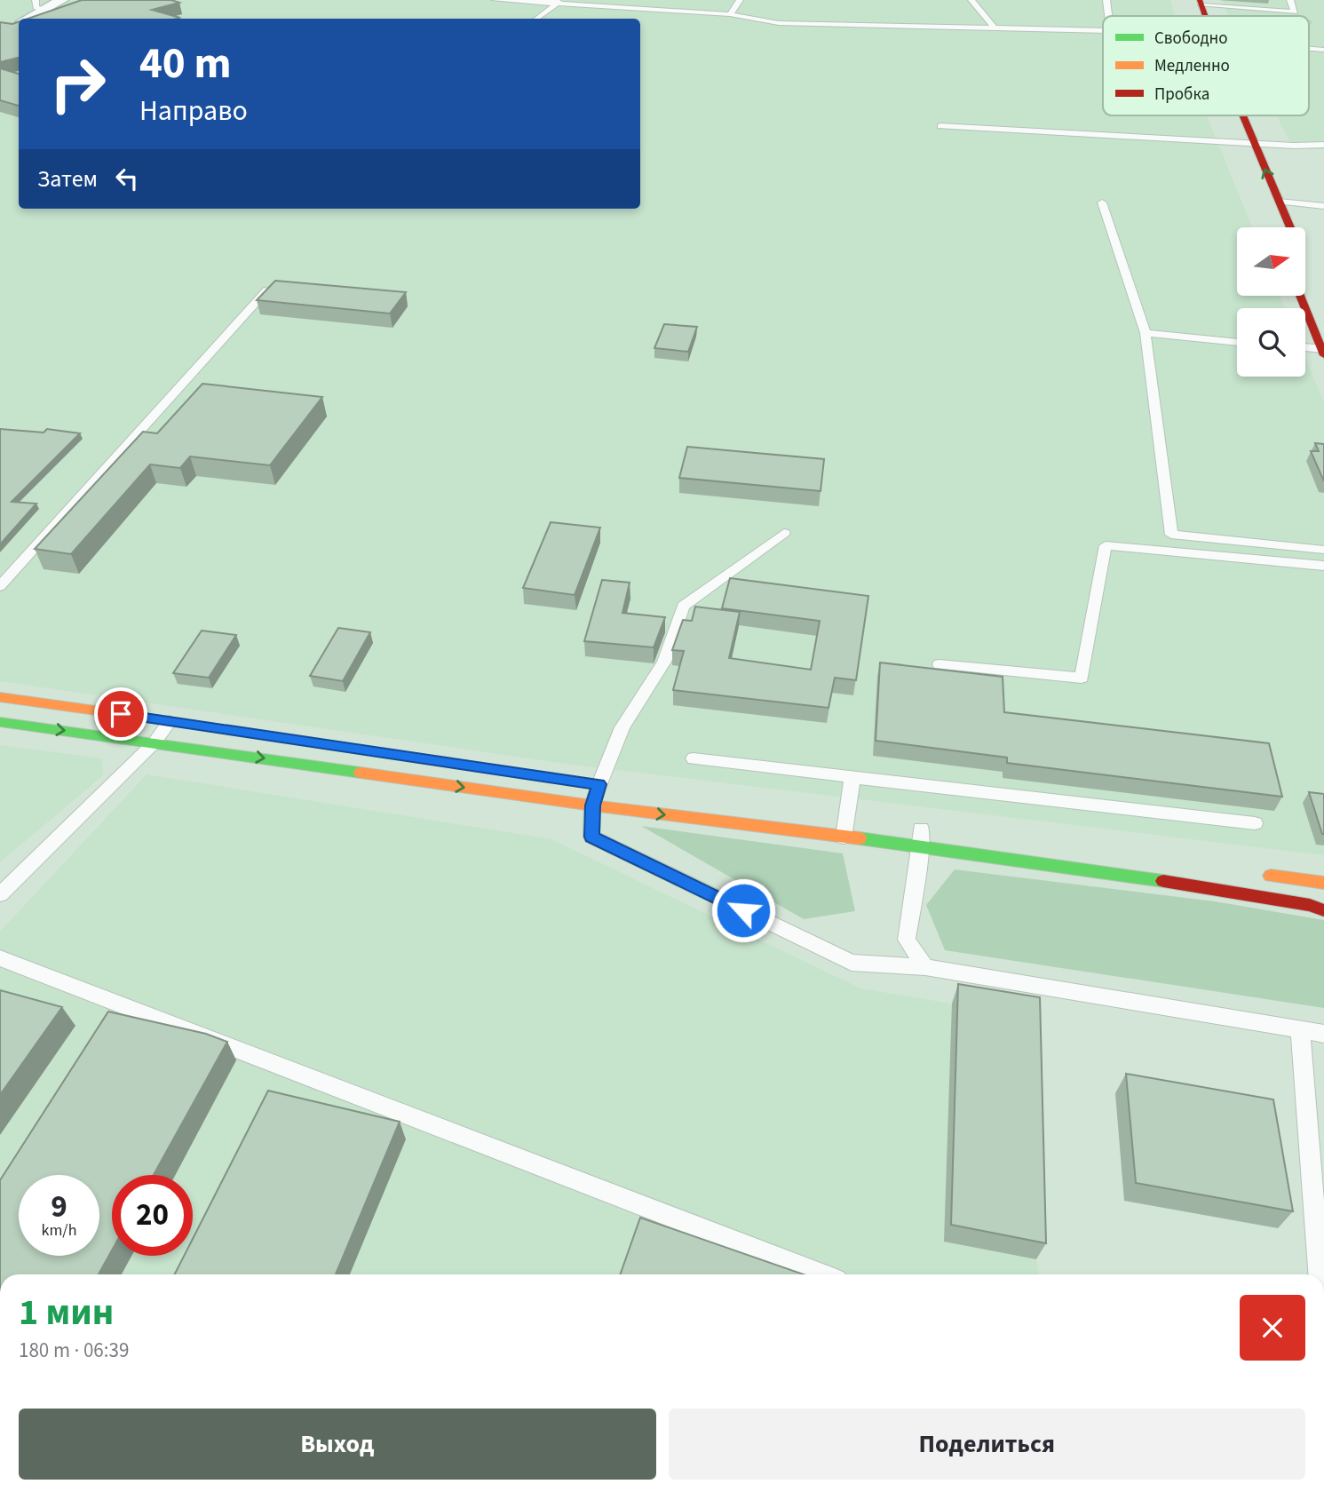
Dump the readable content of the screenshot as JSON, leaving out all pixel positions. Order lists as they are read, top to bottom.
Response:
{
  "legend": ["Свободно", "Медленно", "Пробка"],
  "north": "right",
  "page": {
    "turn": ["40 m", "Направо"],
    "then": "Затем",
    "speed": "9 km/h",
    "limit": "20",
    "heading": ["1 мин", "180 m · 06:39"],
    "buttons": ["Выход", "Поделиться"]
  }
}
